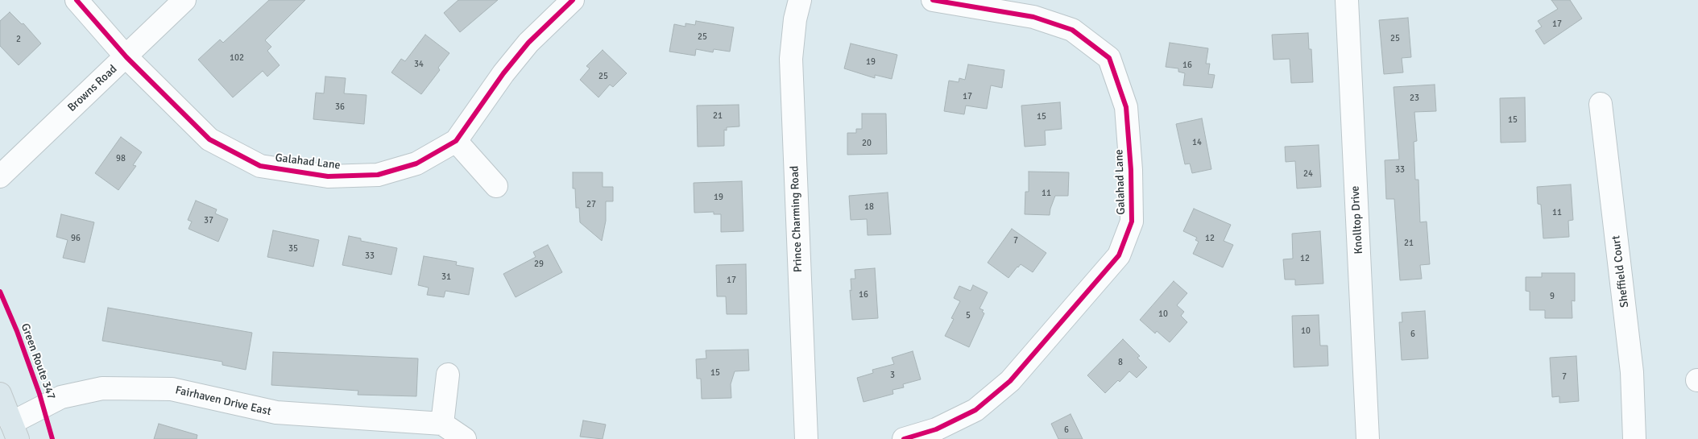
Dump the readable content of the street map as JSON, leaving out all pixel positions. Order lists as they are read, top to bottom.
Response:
{
  "streets": {
    "street": [
      "Browns Road",
      "Galahad Lane",
      "Prince Charming Road",
      "Knolltop Drive",
      "Sheffield Court",
      "Fairhaven Drive East"
    ],
    "cycle path": ["Green Route 347"]
  },
  "crossings": [
    ["Browns Road", "Galahad Lane"]
  ],
  "house_numbers": [
    "17",
    "25",
    "25",
    "2",
    "102",
    "19",
    "34",
    "16",
    "25",
    "17",
    "23",
    "36",
    "21",
    "15",
    "15",
    "14",
    "20",
    "98",
    "33",
    "24",
    "11",
    "19",
    "27",
    "18",
    "11",
    "37",
    "96",
    "12",
    "7",
    "21",
    "35",
    "33",
    "12",
    "29",
    "31",
    "17",
    "16",
    "9",
    "10",
    "5",
    "10",
    "6",
    "8",
    "15",
    "3",
    "7",
    "6"
  ]
}
